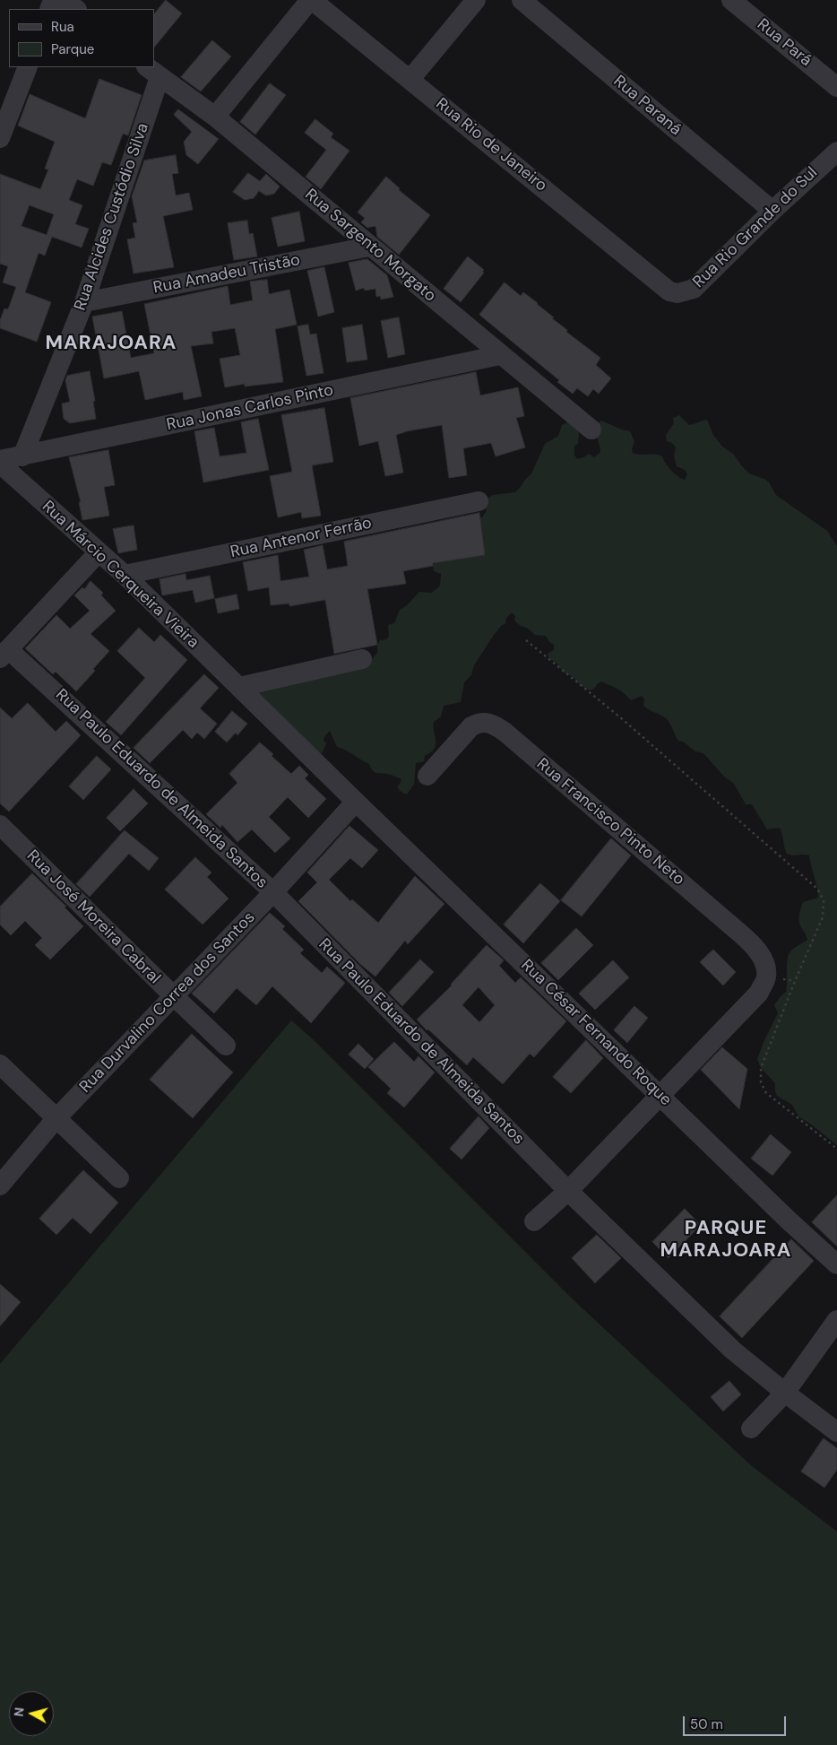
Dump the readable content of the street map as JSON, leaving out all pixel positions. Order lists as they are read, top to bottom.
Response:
{
  "streets": {
    "street": [
      "Rua Pará",
      "Rua Paraná",
      "Rua Rio de Janeiro",
      "Rua Alcides Custódio Silva",
      "Rua Rio Grande do Sul",
      "Rua Sargento Morgato",
      "Rua Amadeu Tristão",
      "Rua Jonas Carlos Pinto",
      "Rua Antenor Ferrão",
      "Rua Márcio Cerqueira Vieira",
      "Rua Paulo Eduardo de Almeida Santos",
      "Rua Francisco Pinto Neto",
      "Rua José Moreira Cabral",
      "Rua Durvalino Correa dos Santos",
      "Rua César Fernando Roque"
    ]
  },
  "crossings": [
    ["Rua Paraná", "Rua Rio Grande do Sul"],
    ["Rua Rio de Janeiro", "Rua Rio Grande do Sul"],
    ["Rua Alcides Custódio Silva", "Rua Sargento Morgato"],
    ["Rua Alcides Custódio Silva", "Rua Amadeu Tristão"],
    ["Rua Alcides Custódio Silva", "Rua Jonas Carlos Pinto"],
    ["Rua Sargento Morgato", "Rua Amadeu Tristão"],
    ["Rua Sargento Morgato", "Rua Jonas Carlos Pinto"],
    ["Rua Antenor Ferrão", "Rua Márcio Cerqueira Vieira"],
    ["Rua Márcio Cerqueira Vieira", "Rua Durvalino Correa dos Santos"],
    ["Rua Márcio Cerqueira Vieira", "Rua César Fernando Roque"],
    ["Rua Paulo Eduardo de Almeida Santos", "Rua Durvalino Correa dos Santos"],
    ["Rua Francisco Pinto Neto", "Rua César Fernando Roque"],
    ["Rua José Moreira Cabral", "Rua Durvalino Correa dos Santos"],
    ["Rua Durvalino Correa dos Santos", "Rua César Fernando Roque"]
  ],
  "districts": ["MARAJOARA", "PARQUE MARAJOARA"],
  "legend": ["Rua", "Parque"],
  "scale_bar": "50 m",
  "north": "left"
}
